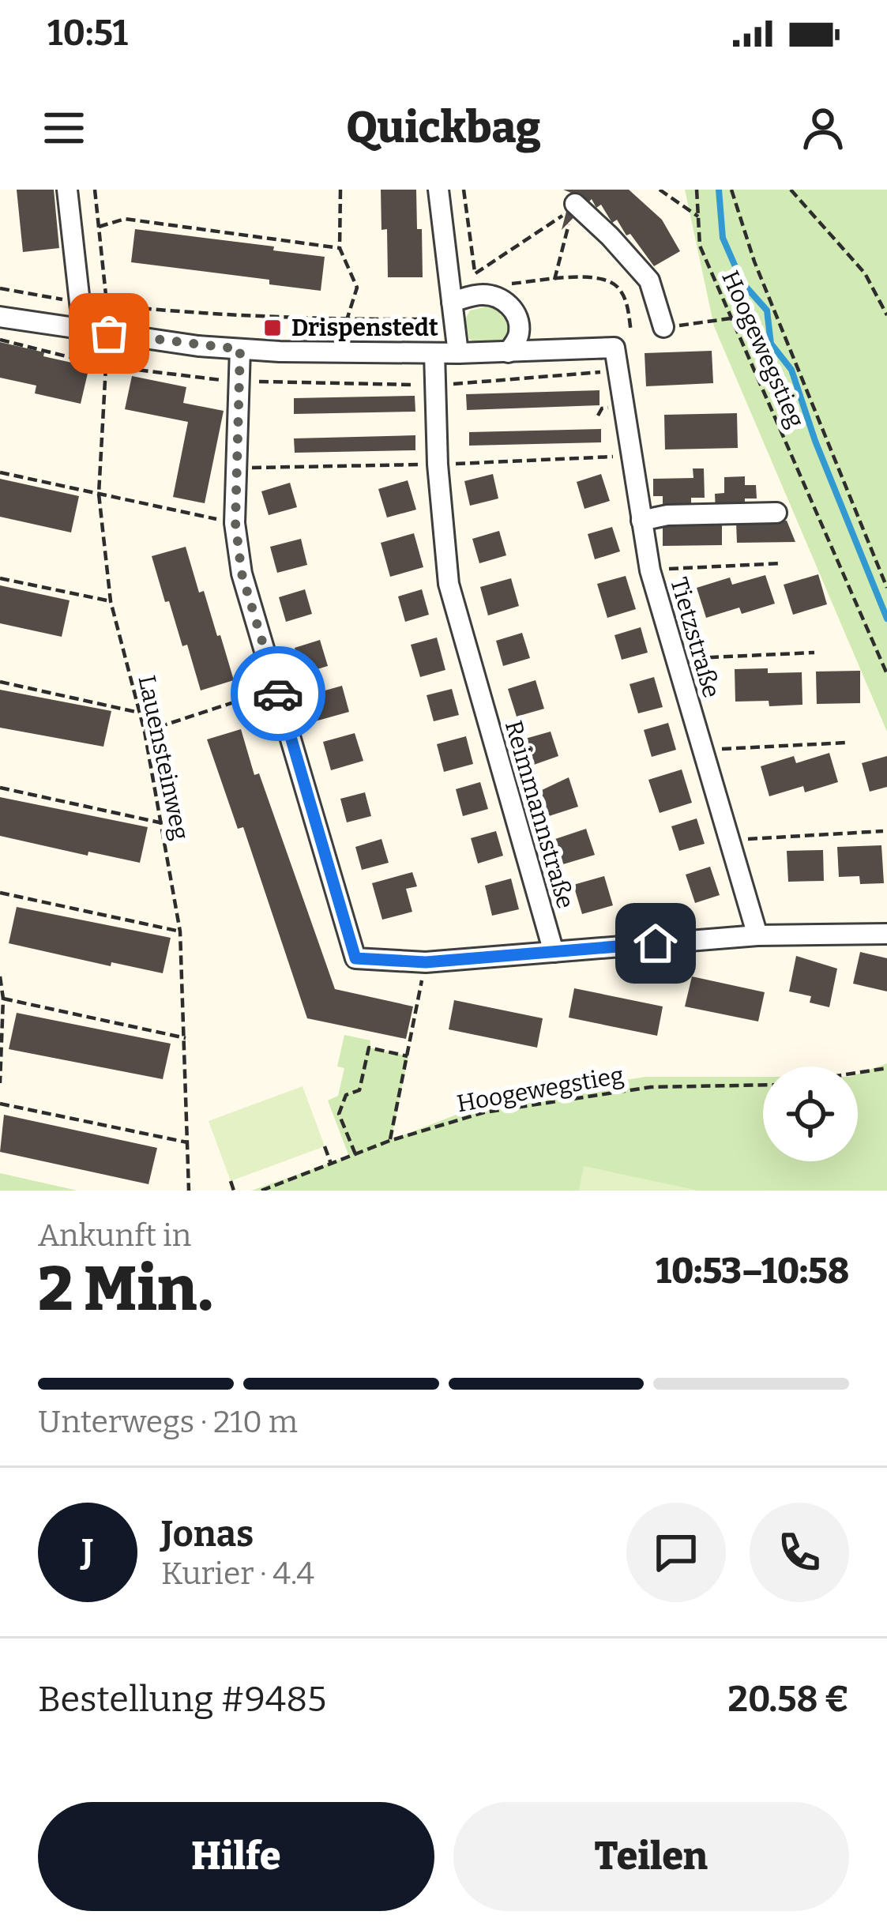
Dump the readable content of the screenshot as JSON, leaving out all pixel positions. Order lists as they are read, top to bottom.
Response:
{
  "streets": {
    "street": ["Tietzstraße", "Reimmannstraße"],
    "path": ["Hoogewegstieg", "Lauensteinweg"]
  },
  "places": {
    "transit": ["Drispenstedt"]
  },
  "page": {
    "status": "10:51",
    "header": "Quickbag",
    "heading": ["2 Min.", "Ankunft in", "10:53–10:58"],
    "panel": [
      "Jonas",
      "Kurier · 4.4",
      "Bestellung #9485",
      "20.58 €"
    ],
    "bar": "Unterwegs · 210 m",
    "round": "J",
    "buttons": ["Hilfe", "Teilen"]
  }
}
